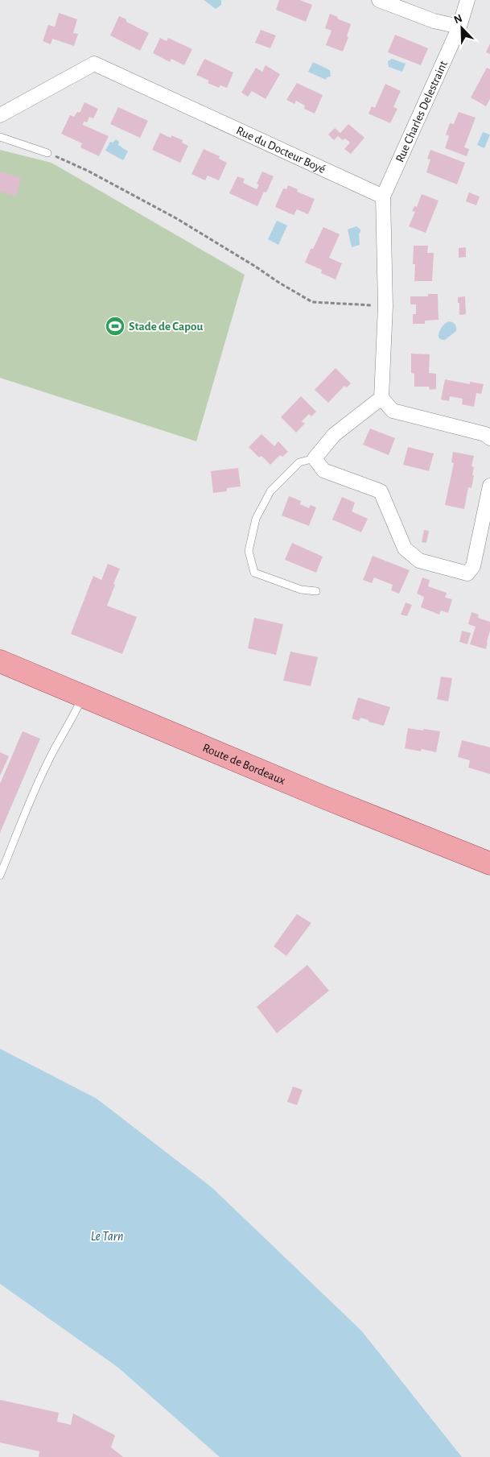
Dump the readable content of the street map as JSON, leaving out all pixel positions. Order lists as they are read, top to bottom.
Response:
{
  "streets": {
    "main road": ["Route de Bordeaux"],
    "street": ["Rue Charles Delestraint", "Rue du Docteur Boyé"]
  },
  "crossings": [
    ["Rue Charles Delestraint", "Rue du Docteur Boyé"]
  ],
  "water": ["Le Tarn"],
  "places": {
    "sports": ["Stade de Capou"]
  },
  "north": "top left"
}
